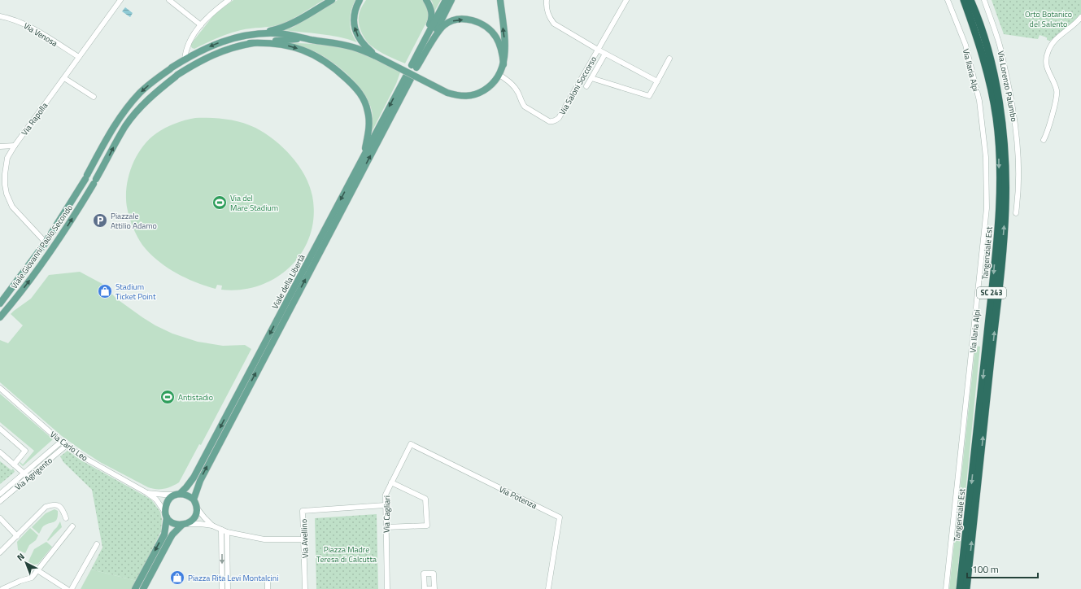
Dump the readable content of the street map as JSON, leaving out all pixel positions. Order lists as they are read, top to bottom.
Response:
{
  "streets": {
    "highway": ["Tangenziale Est", "SC 243"],
    "main road": ["Viale Giovanni Paolo Secondo", "Viale della Libertà"],
    "street": [
      "Via Venosa",
      "Via Ilaria Alpi",
      "Via Saloni Soccorso",
      "Via Lorenzo Palumbo",
      "Via Rapolla",
      "Via Carlo Leo",
      "Via Agrigento",
      "Via Potenza",
      "Via Cagliari",
      "Via Avellino"
    ]
  },
  "crossings": [
    ["Via Venosa", "Via Rapolla"],
    ["Via Rapolla", "Viale Giovanni Paolo Secondo"],
    ["Viale della Libertà", "Via Carlo Leo"],
    ["Via Carlo Leo", "Via Agrigento"],
    ["Via Potenza", "Via Cagliari"],
    ["Via Cagliari", "Via Avellino"]
  ],
  "parks": ["Orto Botanico del Salento", "Piazza Madre Teresa di Calcutta"],
  "places": {
    "sports": ["Via del Mare Stadium", "Antistadio"],
    "parking": ["Piazzale Attilio Adamo"],
    "shop": ["Stadium Ticket Point", "Piazza Rita Levi Montalcini"]
  },
  "scale_bar": "100 m",
  "north": "top left"
}
